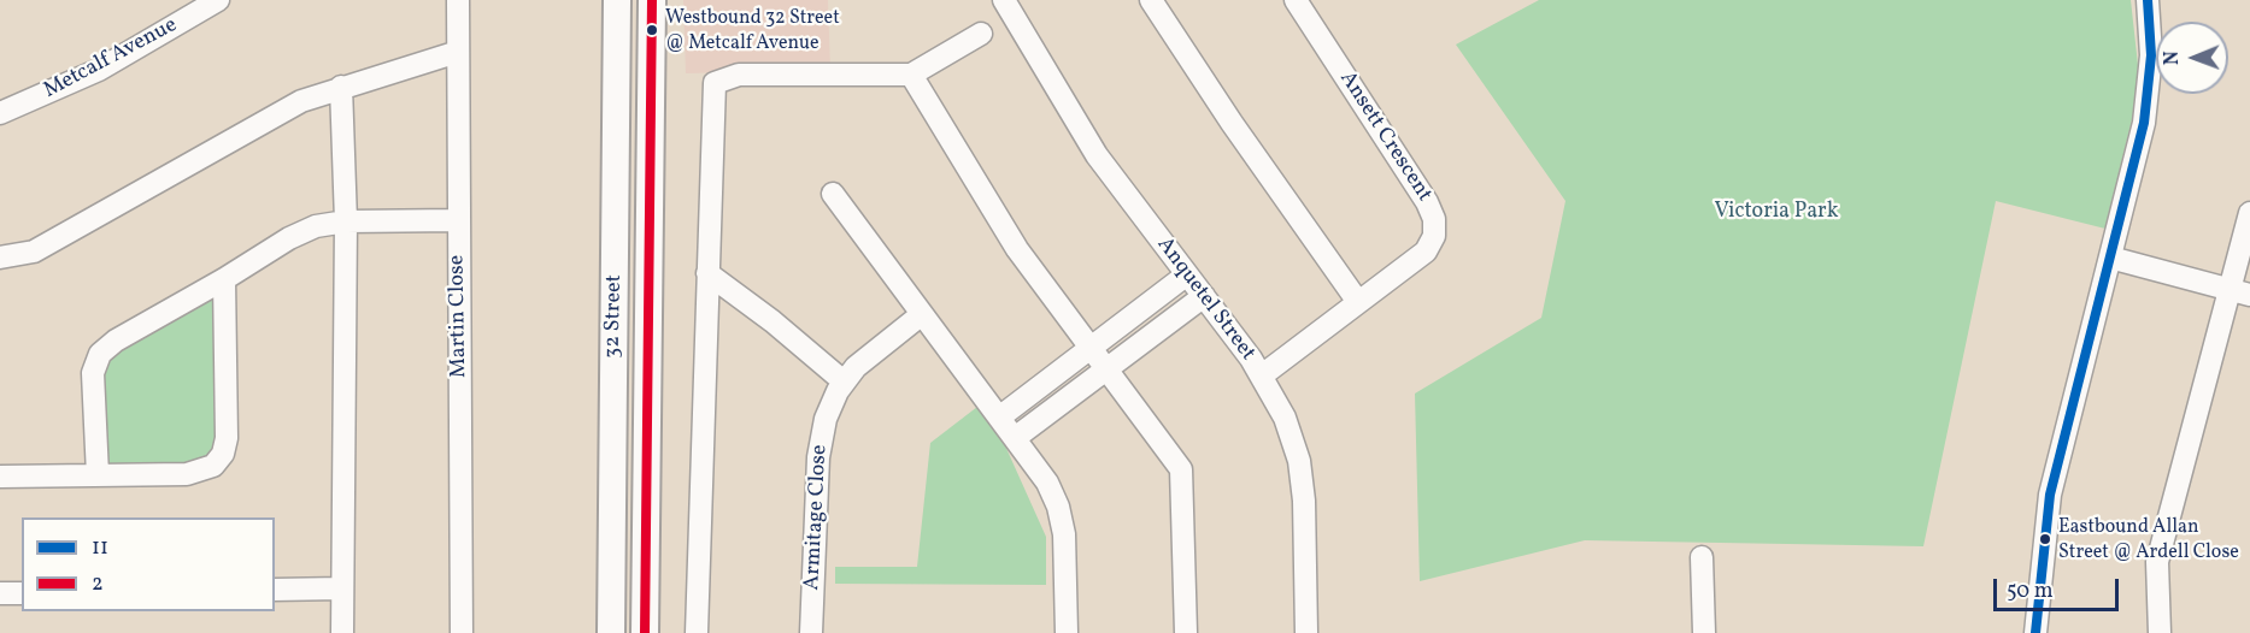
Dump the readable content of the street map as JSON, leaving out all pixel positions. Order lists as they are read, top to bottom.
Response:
{
  "streets": {
    "main road": ["32 Street"],
    "street": [
      "Metcalf Avenue",
      "Ansett Crescent",
      "Anquetel Street",
      "Martin Close",
      "Armitage Close"
    ]
  },
  "crossings": [
    ["Ansett Crescent", "Anquetel Street"]
  ],
  "parks": ["Victoria Park"],
  "places": ["Westbound 32 Street @ Metcalf Avenue", "Eastbound Allan Street @ Ardell Close"],
  "lines": ["transit line 11", "transit line 2"],
  "legend": ["11", "2"],
  "scale_bar": "50 m",
  "north": "left"
}
